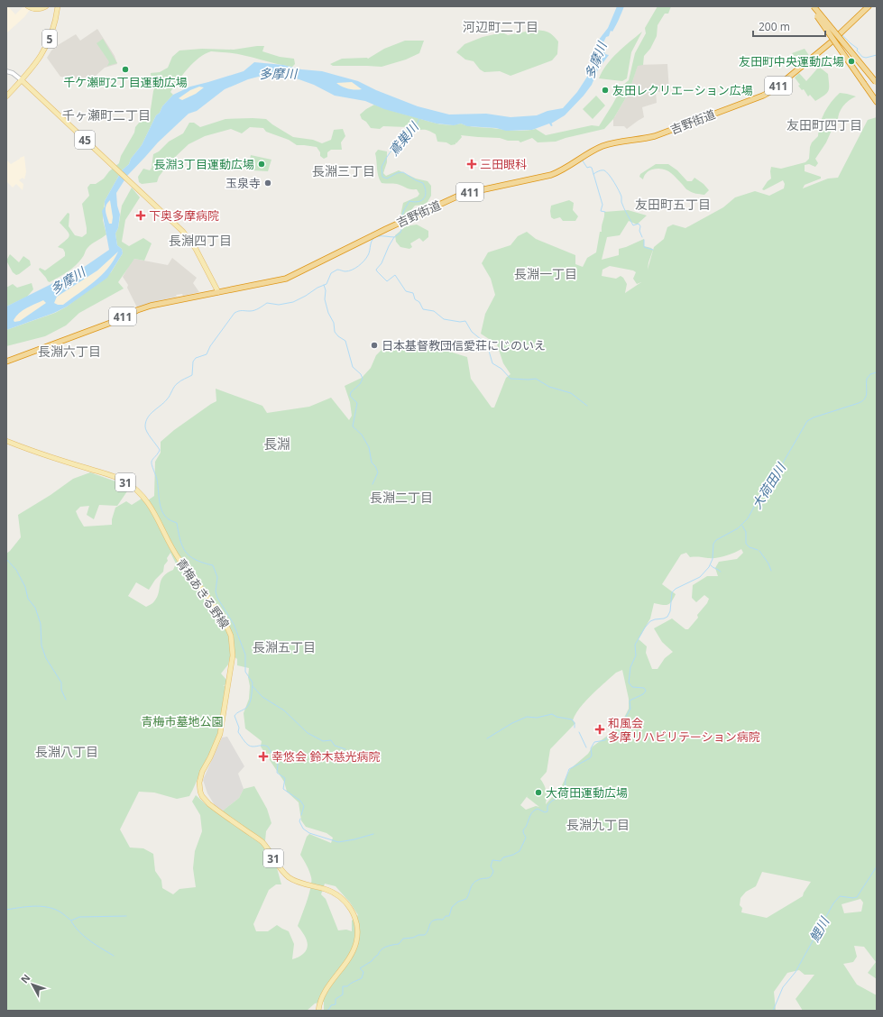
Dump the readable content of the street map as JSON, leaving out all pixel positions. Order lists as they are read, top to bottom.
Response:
{
  "streets": {
    "highway": ["411", "吉野街道"],
    "main road": [
      "5",
      "45",
      "31",
      "青梅あきる野線"
    ]
  },
  "crossings": [
    ["5", "45"],
    ["吉野街道", "45"]
  ],
  "districts": [
    "河辺町二丁目",
    "千ヶ瀬町二丁目",
    "友田町四丁目",
    "長淵三丁目",
    "友田町五丁目",
    "長淵四丁目",
    "長淵一丁目",
    "長淵六丁目",
    "長淵",
    "長淵二丁目",
    "長淵五丁目",
    "長淵八丁目",
    "長淵九丁目"
  ],
  "water": [
    "多摩川",
    "鳶巣川",
    "大荷田川",
    "鯉川"
  ],
  "parks": ["青梅市墓地公園"],
  "places": {
    "other": [
      "友田町中央運動広場",
      "千ケ瀬町2丁目運動広場",
      "友田レクリエーション広場",
      "長淵3丁目運動広場",
      "玉泉寺",
      "日本基督教団信愛荘にじのいえ",
      "大荷田運動広場"
    ],
    "health": [
      "三田眼科",
      "下奥多摩病院",
      "和風会 多摩リハビリテーション病院",
      "幸悠会 鈴木慈光病院"
    ]
  },
  "scale_bar": "200 m",
  "north": "top left"
}
